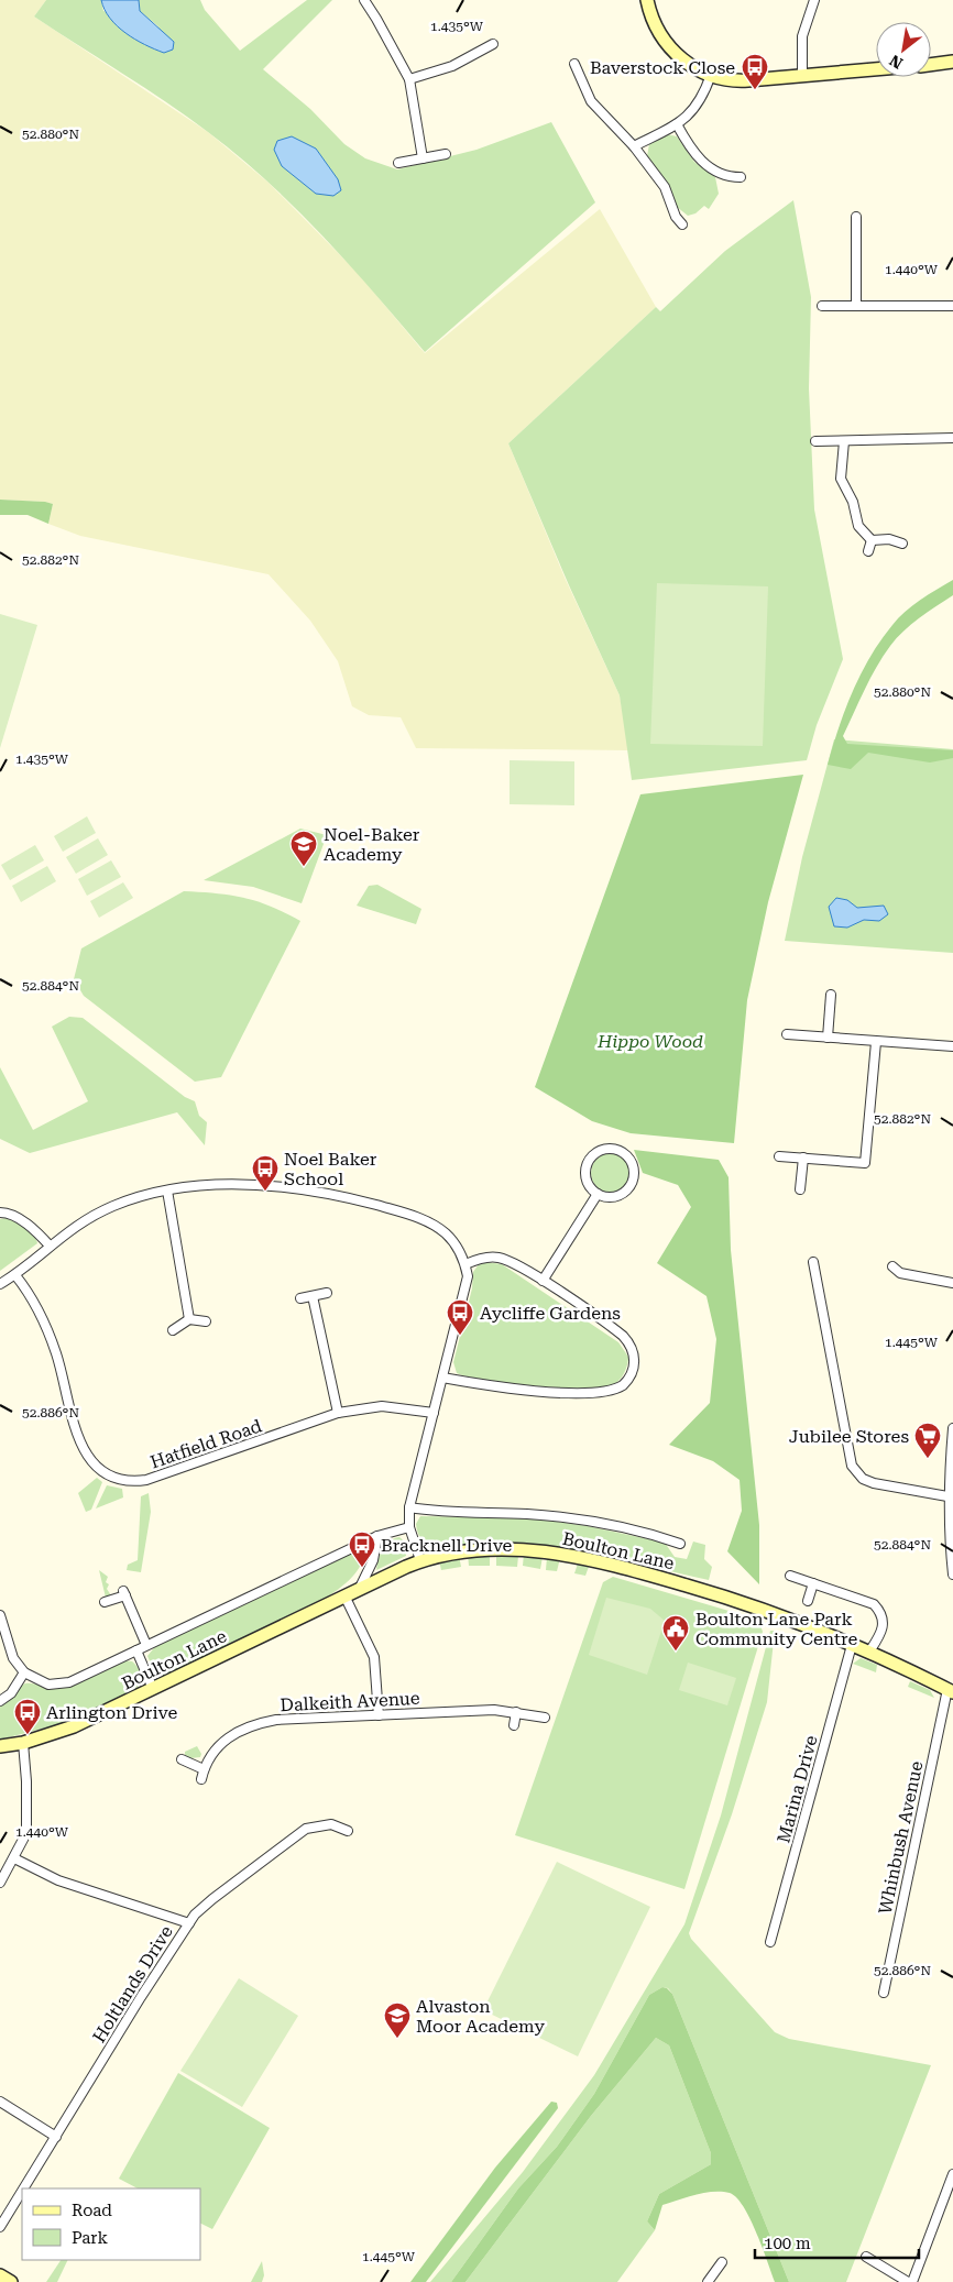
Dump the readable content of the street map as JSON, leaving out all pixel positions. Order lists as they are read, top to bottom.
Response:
{
  "streets": {
    "street": [
      "Hatfield Road",
      "Boulton Lane",
      "Dalkeith Avenue",
      "Marina Drive",
      "Whinbush Avenue",
      "Holtlands Drive"
    ]
  },
  "crossings": [
    ["Boulton Lane", "Marina Drive"],
    ["Boulton Lane", "Whinbush Avenue"]
  ],
  "parks": ["Hippo Wood"],
  "places": {
    "bus stop": [
      "Baverstock Close",
      "Noel Baker School",
      "Aycliffe Gardens",
      "Bracknell Drive",
      "Arlington Drive"
    ],
    "school or university": ["Noel-Baker Academy", "Alvaston Moor Academy"],
    "supermarket": ["Jubilee Stores"],
    "public building": ["Boulton Lane Park Community Centre"]
  },
  "legend": ["Road", "Park"],
  "scale_bar": "100 m",
  "north": "bottom left",
  "coordinates": [
    "1.435°W",
    "52.880°N",
    "1.440°W",
    "52.882°N",
    "52.884°N",
    "1.445°W",
    "52.886°N"
  ]
}
